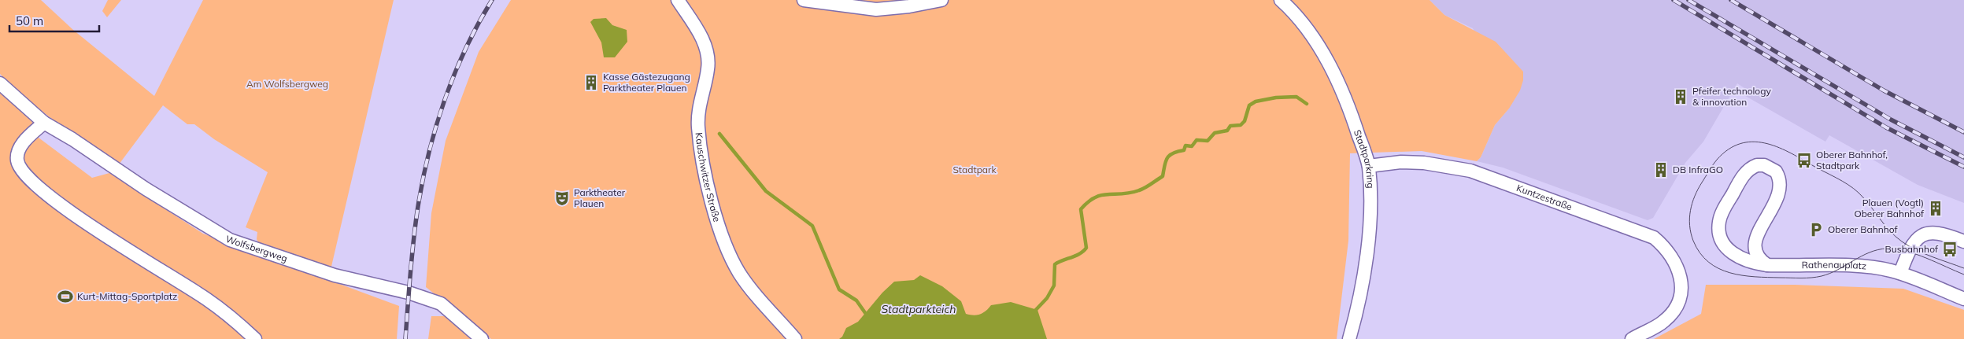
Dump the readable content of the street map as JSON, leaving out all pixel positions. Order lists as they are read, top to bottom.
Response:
{
  "streets": {
    "street": [
      "Stadtparkring",
      "Kauschwitzer Straße",
      "Kuntzestraße",
      "Wolfsbergweg",
      "Rathenauplatz"
    ]
  },
  "crossings": [
    ["Stadtparkring", "Kuntzestraße"]
  ],
  "water": ["Stadtparkteich"],
  "parks": ["Am Wolfsbergweg", "Stadtpark"],
  "places": {
    "building": [
      "Kasse Gästezugang Parktheater Plauen",
      "Pfeifer technology & innovation",
      "DB InfraGO",
      "Plauen (Vogtl) Oberer Bahnhof"
    ],
    "bus stop": ["Oberer Bahnhof, Stadtpark", "Busbahnhof"],
    "theatre": ["Parktheater Plauen"],
    "parking": ["Oberer Bahnhof"],
    "sports": ["Kurt-Mittag-Sportplatz"]
  },
  "scale_bar": "50 m"
}
